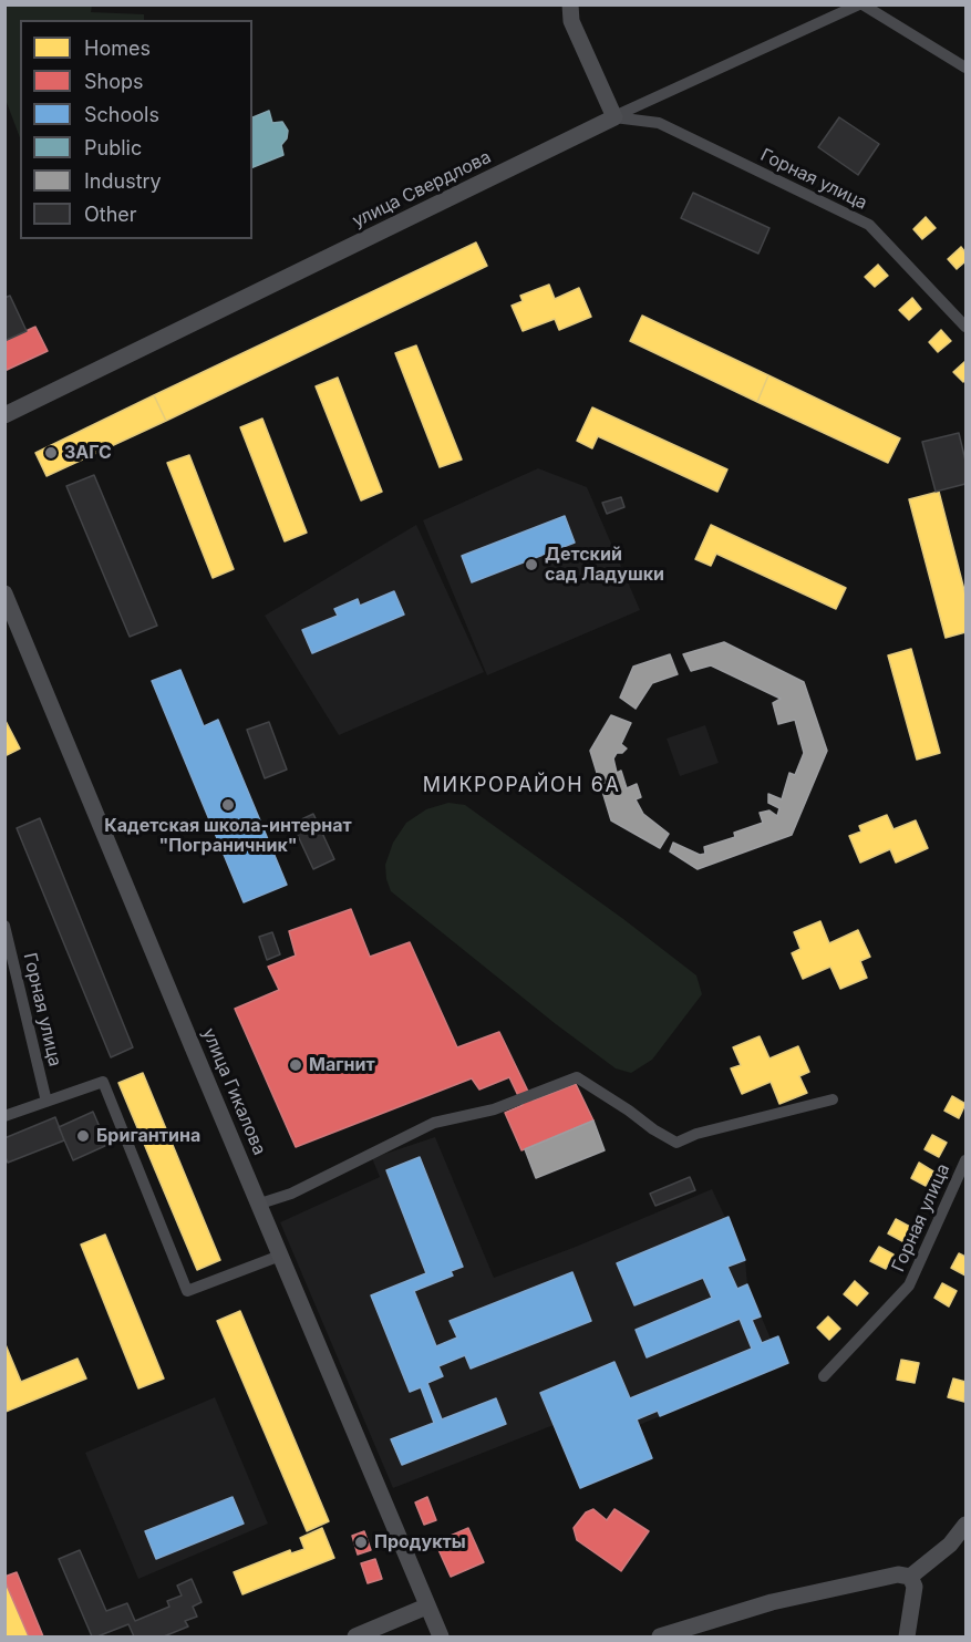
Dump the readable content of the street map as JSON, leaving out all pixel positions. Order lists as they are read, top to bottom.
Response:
{
  "streets": {
    "main road": ["улица Свердлова", "улица Гикалова"],
    "street": ["Горная улица"]
  },
  "crossings": [
    ["Горная улица", "улица Свердлова"]
  ],
  "districts": ["МИКРОРАЙОН 6А"],
  "places": [
    "ЗАГС",
    "Детский сад Ладушки",
    "Кадетская школа-интернат \"Пограничник\"",
    "Магнит",
    "Бригантина",
    "Продукты"
  ],
  "legend": [
    "Homes",
    "Shops",
    "Schools",
    "Public",
    "Industry",
    "Other"
  ]
}
